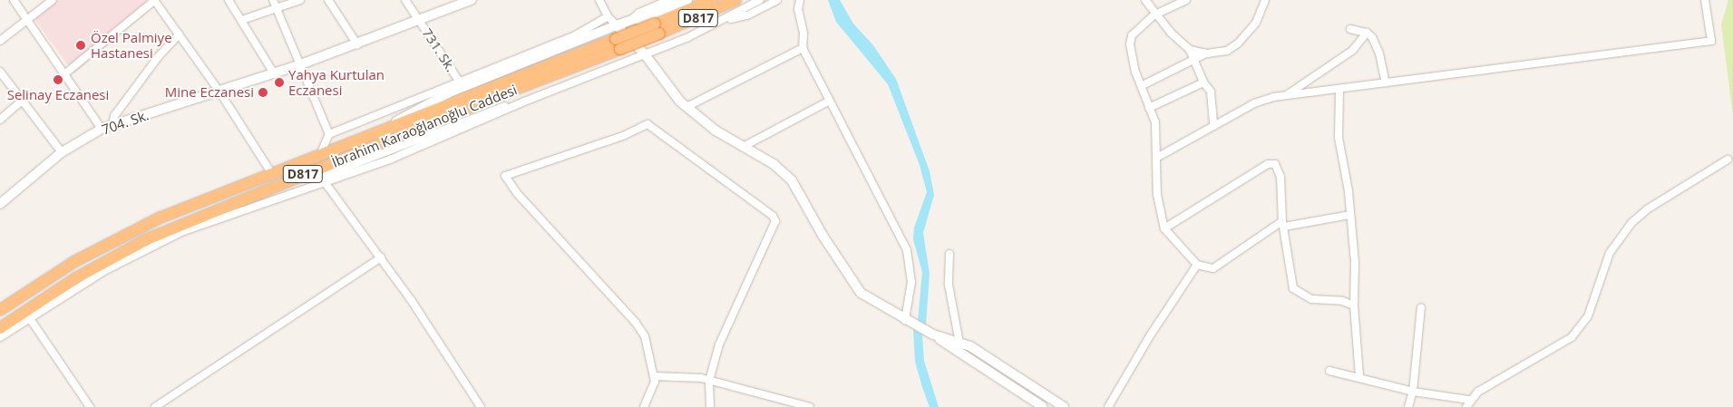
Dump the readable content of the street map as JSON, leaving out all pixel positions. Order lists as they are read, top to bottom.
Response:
{
  "streets": {
    "highway": ["D817", "İbrahim Karaoğlanoğlu Caddesi"],
    "street": ["731. Sk.", "704. Sk."]
  },
  "crossings": [
    ["731. Sk.", "704. Sk."]
  ],
  "places": [
    "Özel Palmiye Hastanesi",
    "Selinay Eczanesi",
    "Yahya Kurtulan Eczanesi",
    "Mine Eczanesi"
  ]
}
